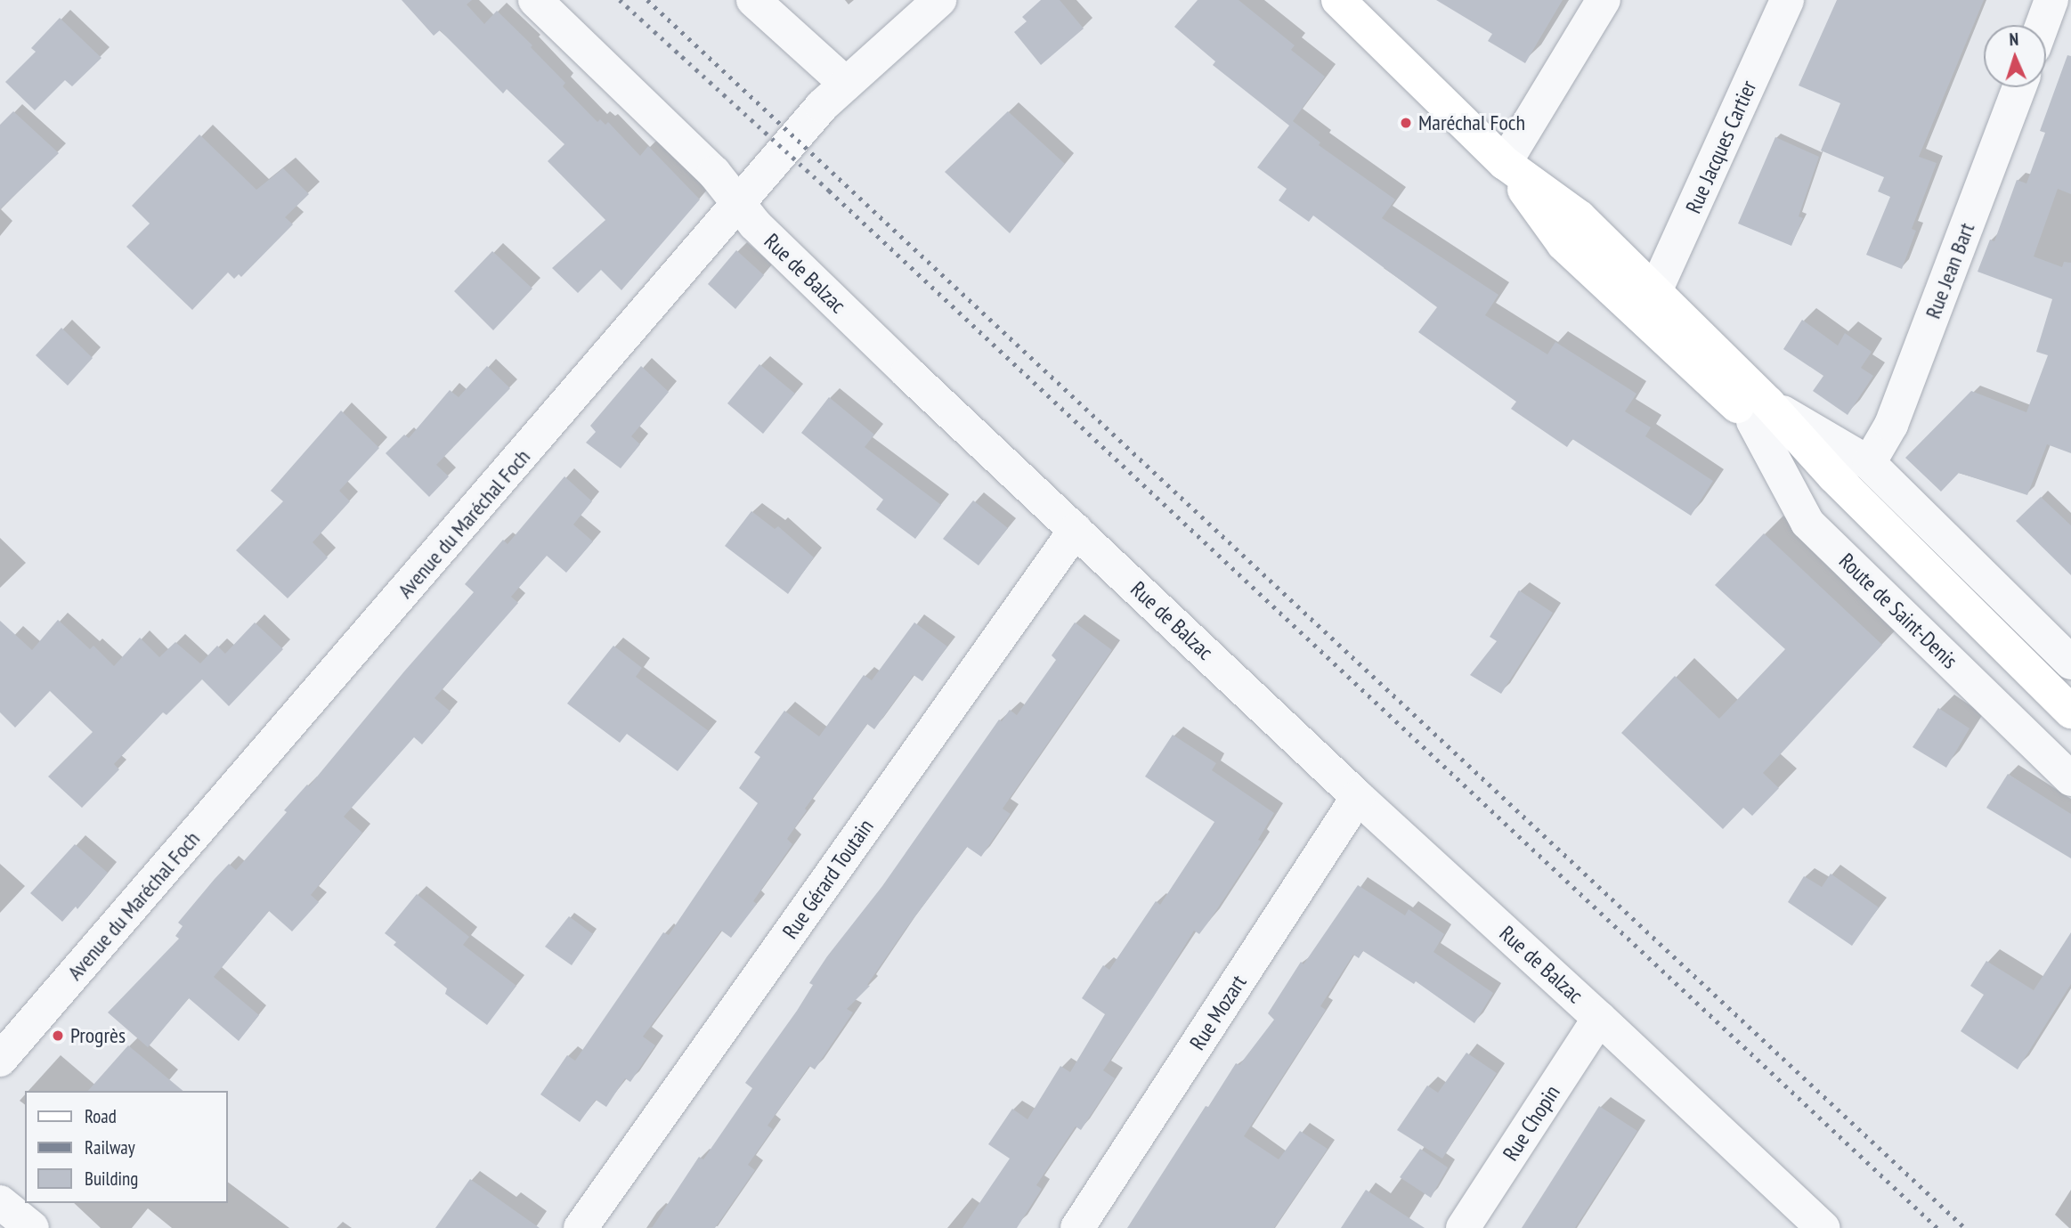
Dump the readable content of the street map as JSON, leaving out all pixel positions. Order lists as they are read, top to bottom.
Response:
{
  "streets": {
    "main road": ["Route de Saint-Denis"],
    "street": [
      "Rue Jacques Cartier",
      "Rue Jean Bart",
      "Rue de Balzac",
      "Avenue du Maréchal Foch",
      "Rue Gérard Toutain",
      "Rue Mozart",
      "Rue Chopin"
    ]
  },
  "crossings": [
    ["Rue Jacques Cartier", "Route de Saint-Denis"],
    ["Rue Jean Bart", "Route de Saint-Denis"],
    ["Rue de Balzac", "Avenue du Maréchal Foch"],
    ["Rue de Balzac", "Rue Gérard Toutain"],
    ["Rue de Balzac", "Rue Mozart"],
    ["Rue de Balzac", "Rue Chopin"]
  ],
  "places": ["Maréchal Foch", "Progrès"],
  "legend": ["Road", "Railway", "Building"],
  "north": "top"
}
